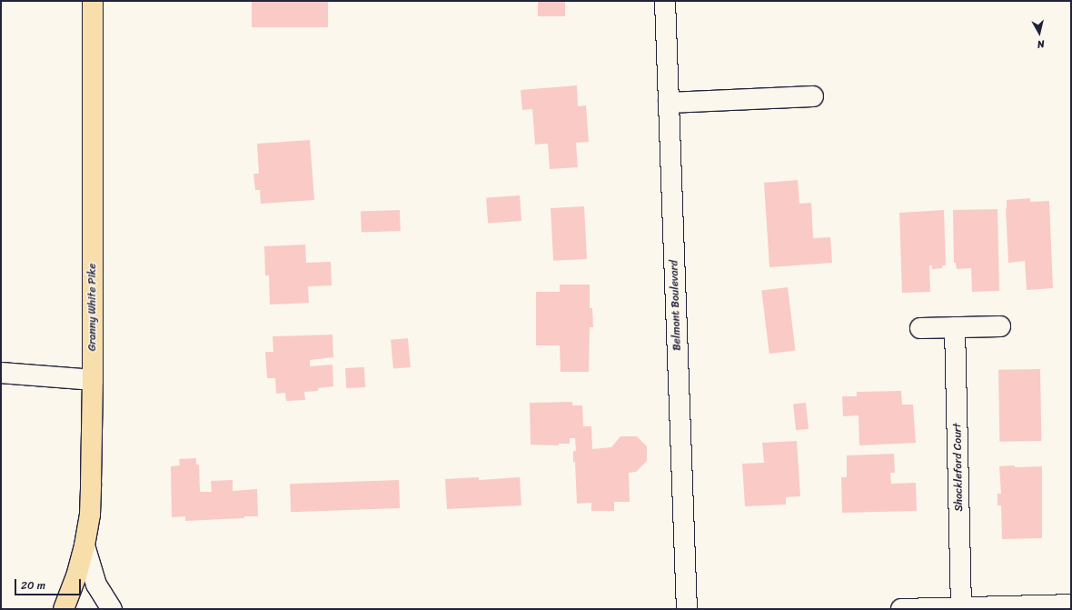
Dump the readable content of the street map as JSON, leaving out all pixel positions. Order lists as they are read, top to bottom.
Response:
{
  "streets": {
    "main road": ["Granny White Pike"],
    "street": ["Belmont Boulevard", "Shackleford Court"]
  },
  "scale_bar": "20 m",
  "north": "bottom"
}
